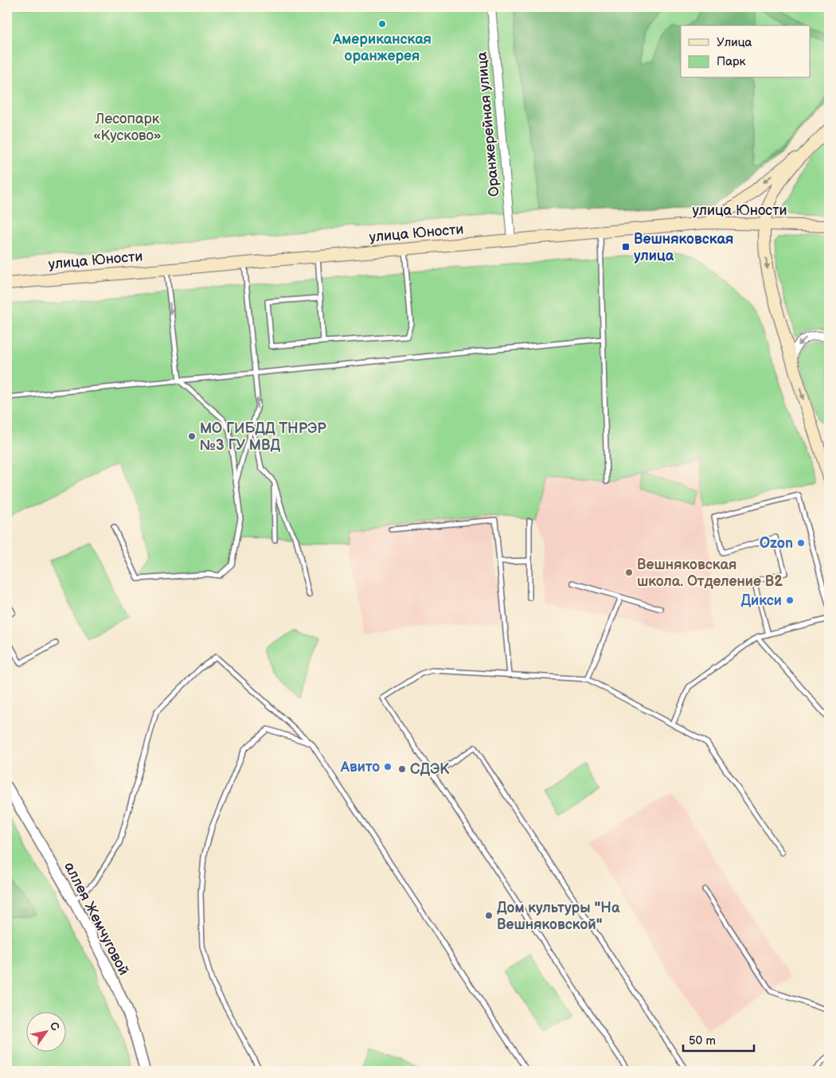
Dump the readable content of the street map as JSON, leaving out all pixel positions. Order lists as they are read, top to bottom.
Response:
{
  "streets": {
    "main road": ["улица Юности"],
    "street": ["Оранжерейная улица", "аллея Жемчуговой"]
  },
  "crossings": [
    ["Оранжерейная улица", "улица Юности"]
  ],
  "parks": ["Лесопарк «Кусково»"],
  "places": {
    "other": [
      "Американская оранжерея",
      "МО ГИБДД ТНРЭР №3 ГУ МВД",
      "Ozon",
      "Вешняковская школа. Отделение В2",
      "Дикси",
      "Авито",
      "СДЭК",
      "Дом культуры \"На Вешняковской\""
    ],
    "transit": ["Вешняковская улица"]
  },
  "legend": ["Улица", "Парк"],
  "scale_bar": "50 m",
  "north": "top right"
}
